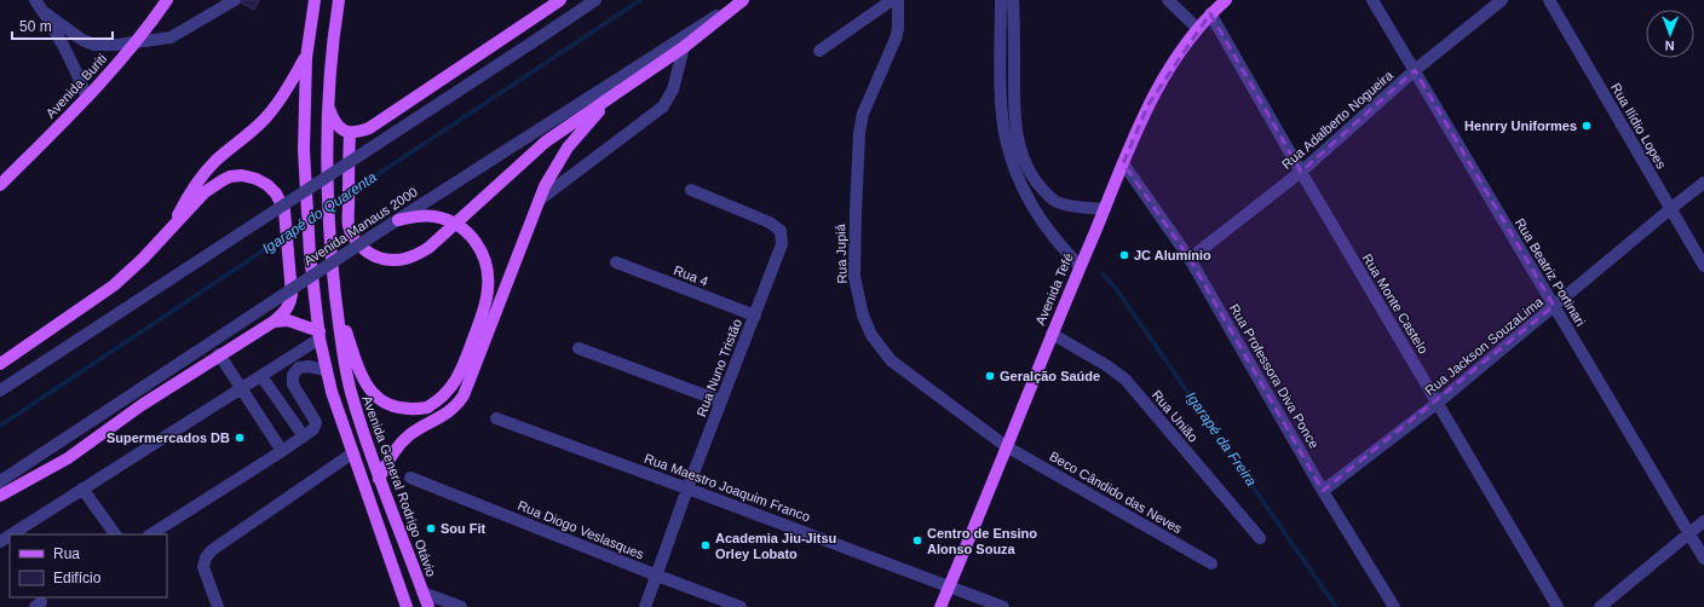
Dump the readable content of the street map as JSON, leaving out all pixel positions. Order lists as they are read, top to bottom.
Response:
{
  "streets": {
    "main road": ["Avenida Buriti", "Avenida Tefé", "Avenida General Rodrigo Otávio"],
    "street": [
      "Rua Adalberto Nogueira",
      "Rua Ilídio Lopes",
      "Avenida Manaus 2000",
      "Rua Jupiá",
      "Rua Beatriz Portinari",
      "Rua 4",
      "Rua Monte Castelo",
      "Rua Jackson SouzaLima",
      "Rua Nuno Tristão",
      "Rua Professora Diva Ponce",
      "Rua União",
      "Rua Maestro Joaquim Franco",
      "Beco Cândido das Neves",
      "Rua Diogo Veslasques"
    ]
  },
  "crossings": [
    ["Rua Adalberto Nogueira", "Rua Beatriz Portinari"],
    ["Rua Adalberto Nogueira", "Rua Monte Castelo"],
    ["Rua Adalberto Nogueira", "Rua Professora Diva Ponce"],
    ["Rua Ilídio Lopes", "Rua Jackson SouzaLima"],
    ["Rua Jupiá", "Avenida Tefé"],
    ["Rua Jupiá", "Beco Cândido das Neves"],
    ["Rua Beatriz Portinari", "Rua Jackson SouzaLima"],
    ["Rua 4", "Rua Nuno Tristão"],
    ["Avenida Tefé", "Rua Monte Castelo"],
    ["Avenida Tefé", "Rua Professora Diva Ponce"],
    ["Avenida Tefé", "Rua União"],
    ["Avenida Tefé", "Rua Maestro Joaquim Franco"],
    ["Avenida Tefé", "Beco Cândido das Neves"],
    ["Rua Monte Castelo", "Rua Jackson SouzaLima"],
    ["Rua Jackson SouzaLima", "Rua Professora Diva Ponce"],
    ["Rua Nuno Tristão", "Rua Maestro Joaquim Franco"],
    ["Rua Nuno Tristão", "Rua Diogo Veslasques"]
  ],
  "water": ["Igarapé do Quarenta", "Igarapé da Freira"],
  "places": [
    "Henrry Uniformes",
    "JC Alumínio",
    "Geralção Saúde",
    "Supermercados DB",
    "Sou Fit",
    "Centro de Ensino Alonso Souza",
    "Academia Jiu-Jitsu Orley Lobato"
  ],
  "legend": ["Rua", "Edifício"],
  "scale_bar": "50 m",
  "north": "bottom"
}
